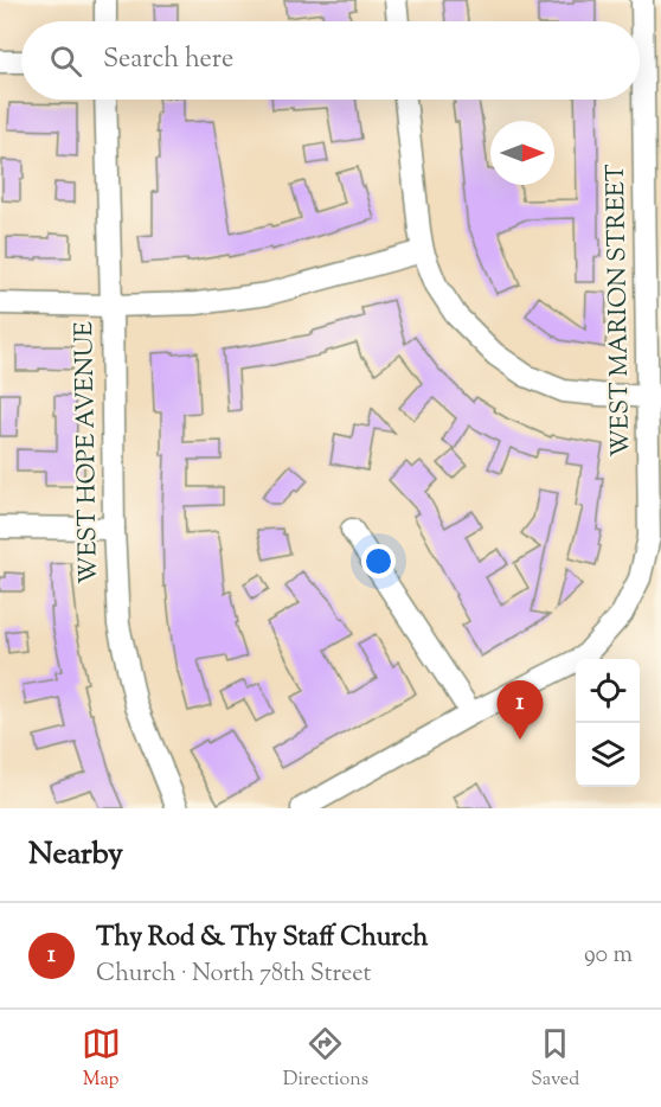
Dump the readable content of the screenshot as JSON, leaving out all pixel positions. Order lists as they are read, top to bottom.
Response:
{
  "streets": {
    "street": ["WEST MARION STREET", "WEST HOPE AVENUE"]
  },
  "north": "right",
  "page": {
    "search": "Search here",
    "pins": "1",
    "heading": "Nearby",
    "list": [
      {
        "mark": "1",
        "name": "Thy Rod & Thy Staff Church",
        "note": "Church · North 78th Street",
        "value": "90 m"
      }
    ],
    "nav": ["Map", "Directions", "Saved"]
  }
}
